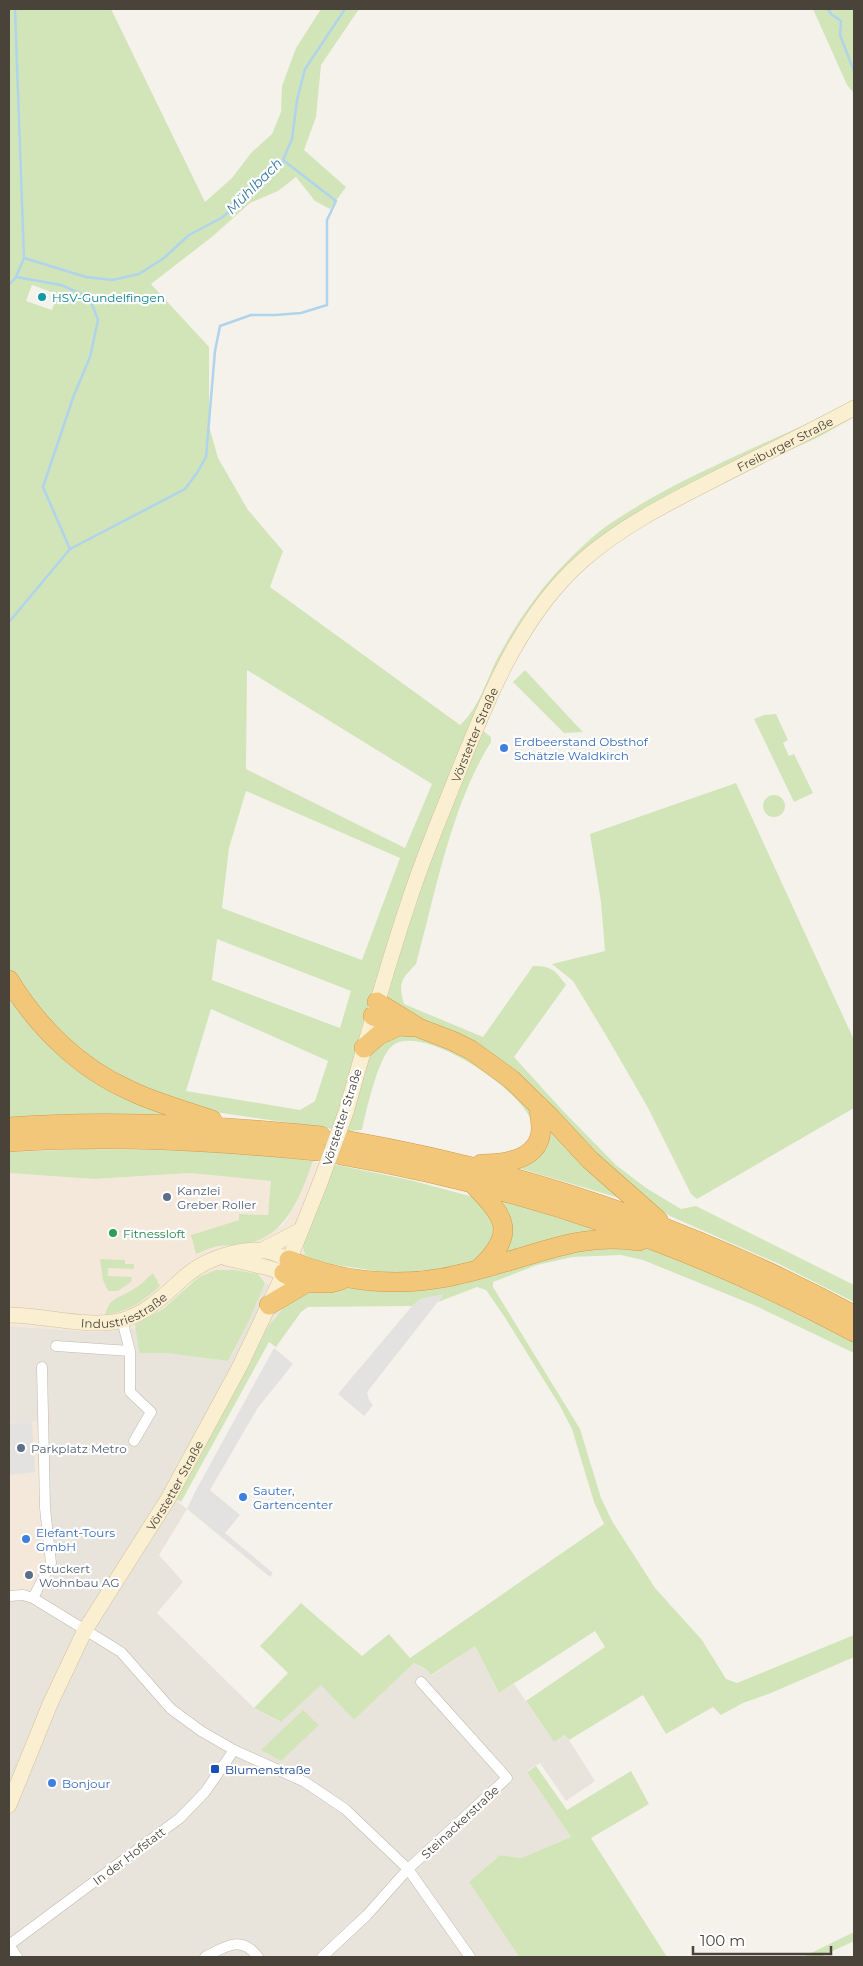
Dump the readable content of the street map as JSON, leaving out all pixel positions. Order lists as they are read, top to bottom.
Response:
{
  "streets": {
    "street": [
      "Freiburger Straße",
      "Vörstetter Straße",
      "Industriestraße",
      "Steinackerstraße",
      "In der Hofstatt"
    ]
  },
  "crossings": [
    ["Freiburger Straße", "Vörstetter Straße"],
    ["Vörstetter Straße", "Industriestraße"]
  ],
  "water": ["Mühlbach"],
  "places": {
    "other": [
      "HSV-Gundelfingen",
      "Erdbeerstand Obsthof Schätzle Waldkirch",
      "Kanzlei Greber Roller",
      "Fitnessloft",
      "Parkplatz Metro",
      "Sauter, Gartencenter",
      "Elefant-Tours GmbH",
      "Stuckert Wohnbau AG",
      "Bonjour"
    ],
    "transit": ["Blumenstraße"]
  },
  "scale_bar": "100 m"
}
